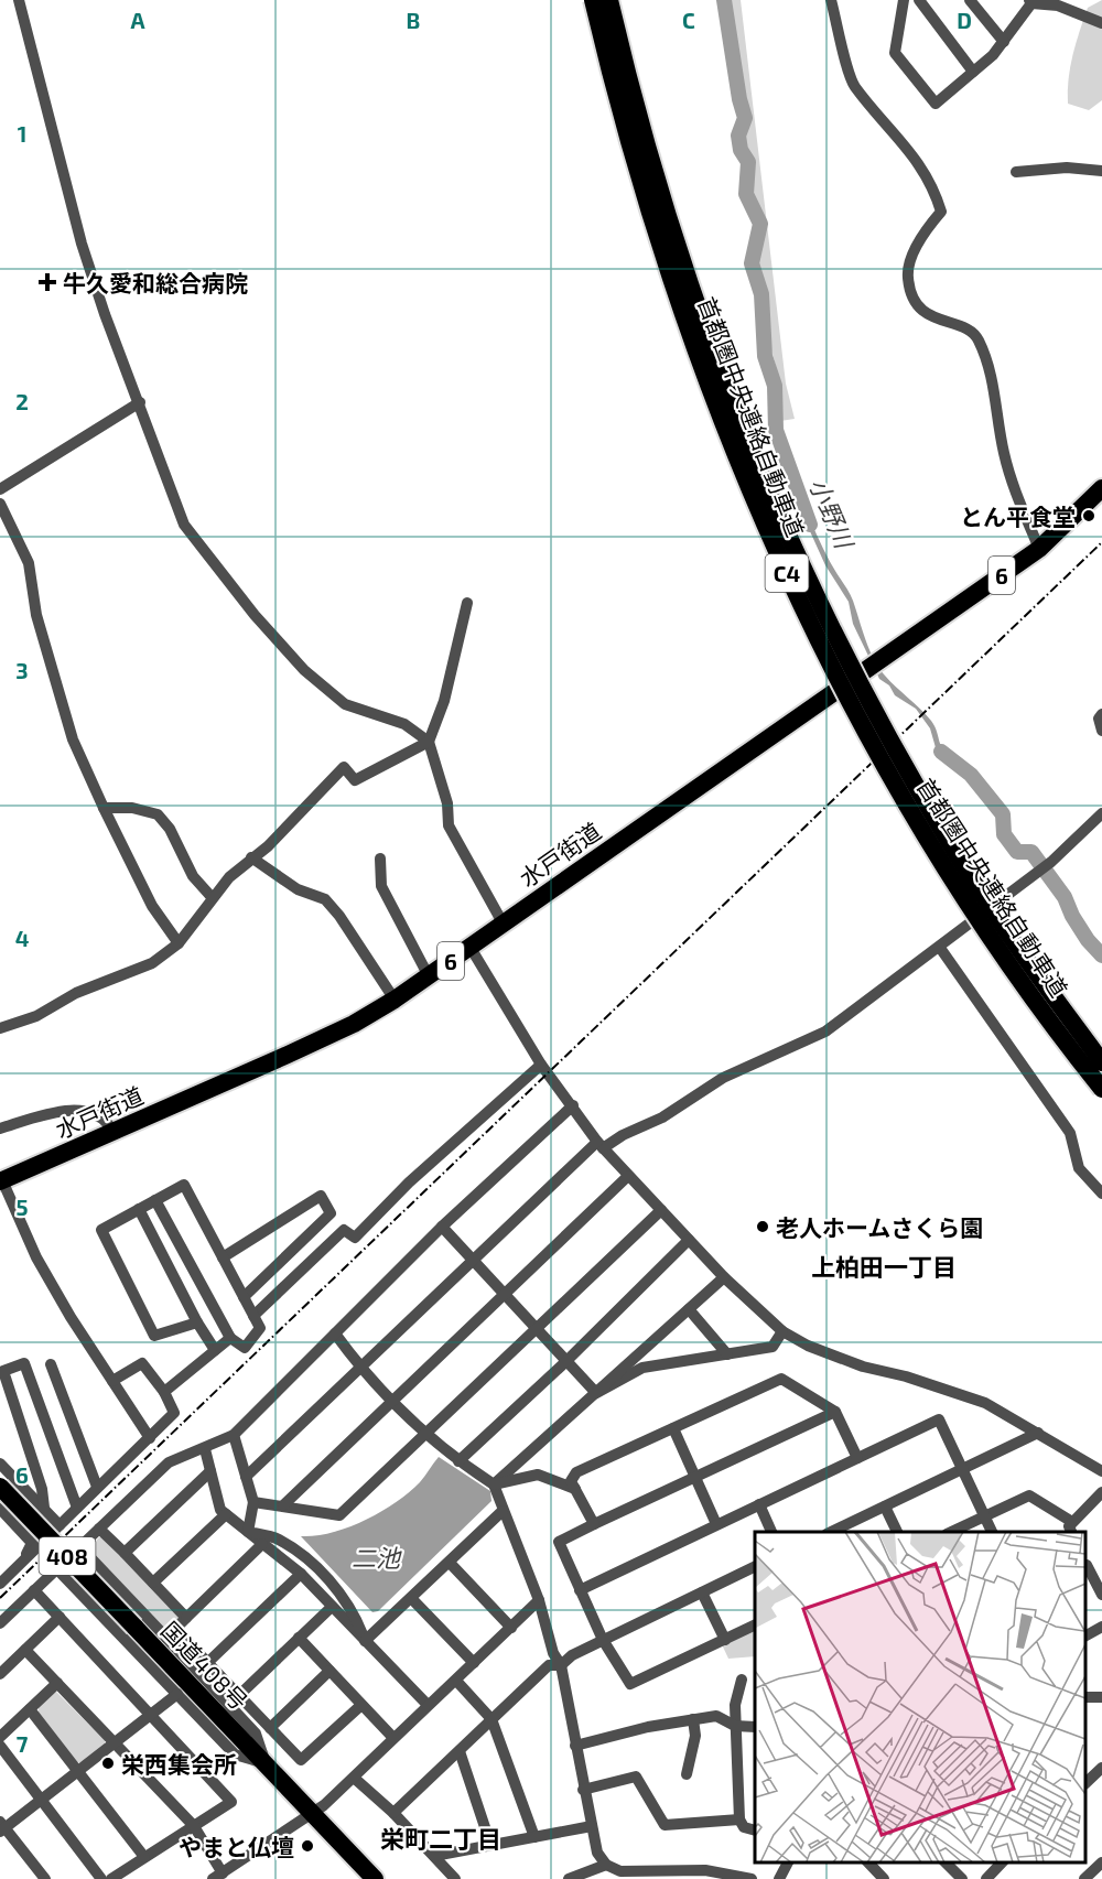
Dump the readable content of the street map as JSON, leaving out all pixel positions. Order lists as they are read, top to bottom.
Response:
{
  "streets": {
    "highway": [
      "首都圏中央連絡自動車道",
      "C4",
      "6",
      "水戸街道",
      "408",
      "国道408号"
    ]
  },
  "districts": ["上柏田一丁目", "栄町二丁目"],
  "water": ["小野川", "二池"],
  "places": {
    "health": ["牛久愛和総合病院"],
    "other": [
      "とん平食堂",
      "老人ホームさくら園",
      "栄西集会所",
      "やまと仏壇"
    ]
  },
  "grid": {
    "columns": [
      "A",
      "B",
      "C",
      "D"
    ],
    "rows": [
      "1",
      "2",
      "3",
      "4",
      "5",
      "6",
      "7"
    ]
  }
}
